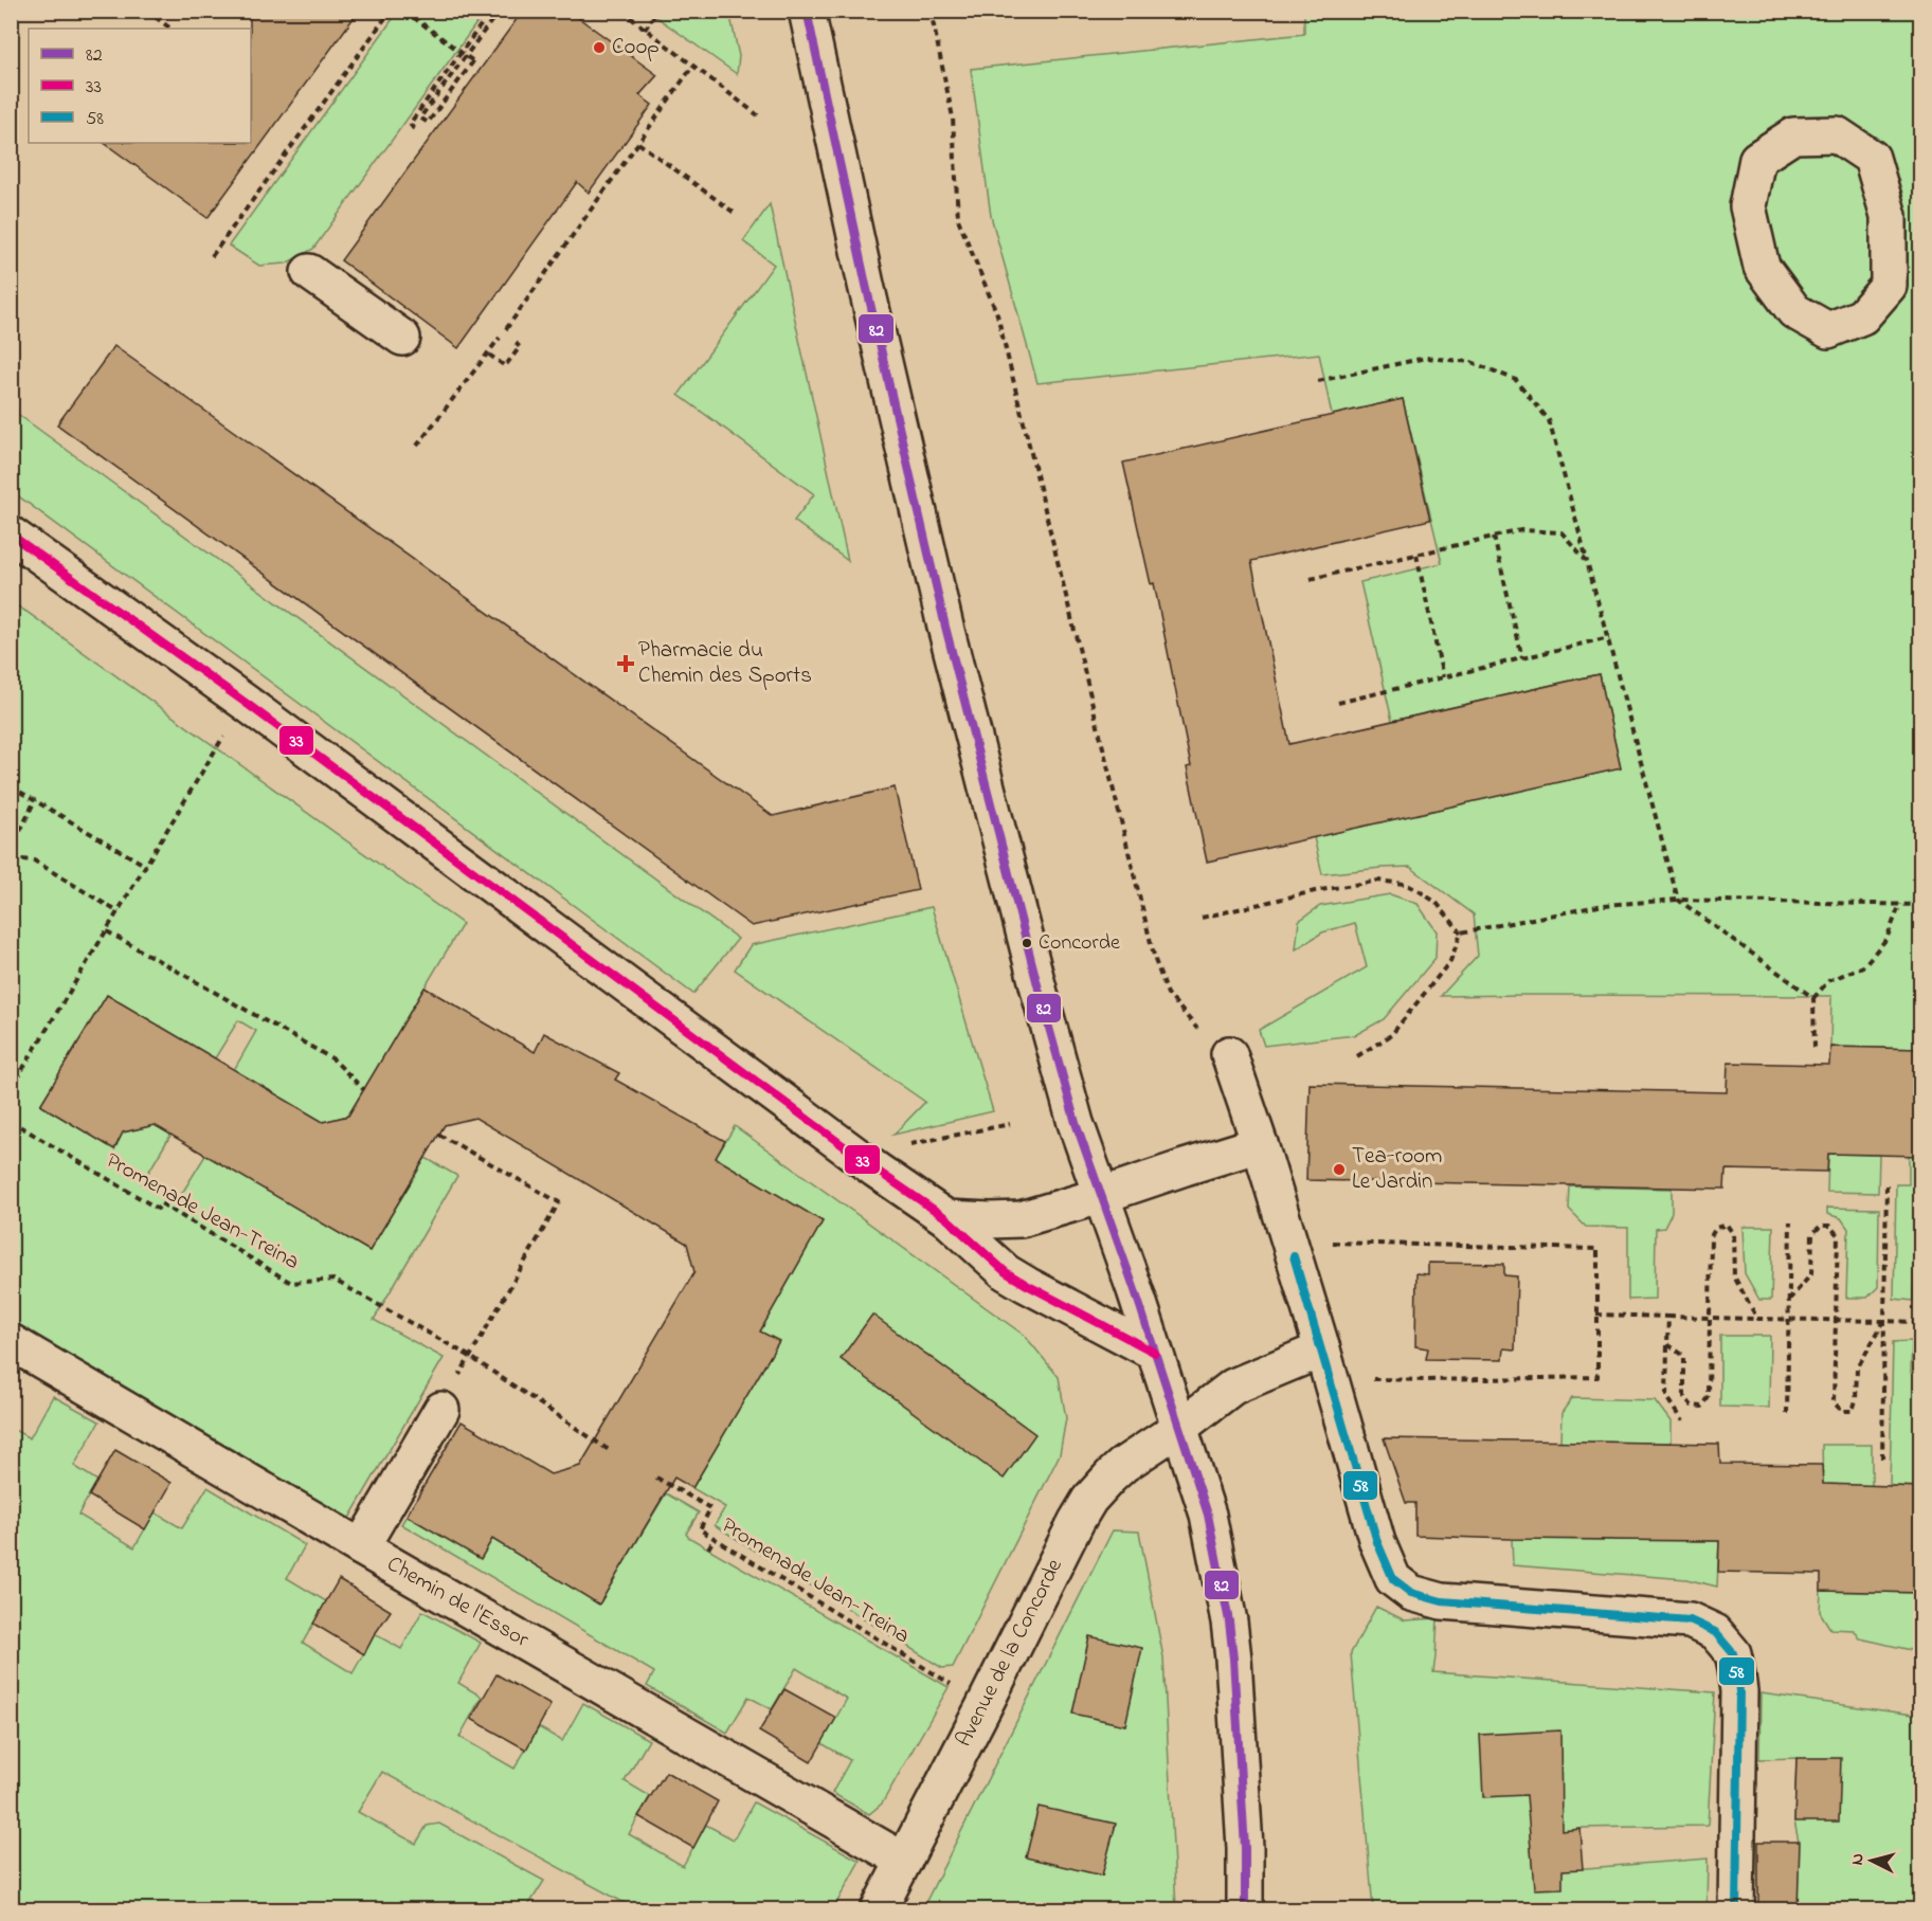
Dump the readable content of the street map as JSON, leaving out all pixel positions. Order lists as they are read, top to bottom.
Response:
{
  "streets": {
    "street": ["Chemin de l'Essor", "Avenue de la Concorde"],
    "path": ["Promenade Jean-Treina"]
  },
  "crossings": [
    ["Chemin de l'Essor", "Avenue de la Concorde"]
  ],
  "places": {
    "other": ["Coop", "Concorde", "Tea-room Le Jardin"],
    "health": ["Pharmacie du Chemin des Sports"]
  },
  "lines": ["transit line 82", "transit line 33", "transit line 58"],
  "legend": ["82", "33", "58"],
  "north": "left"
}
